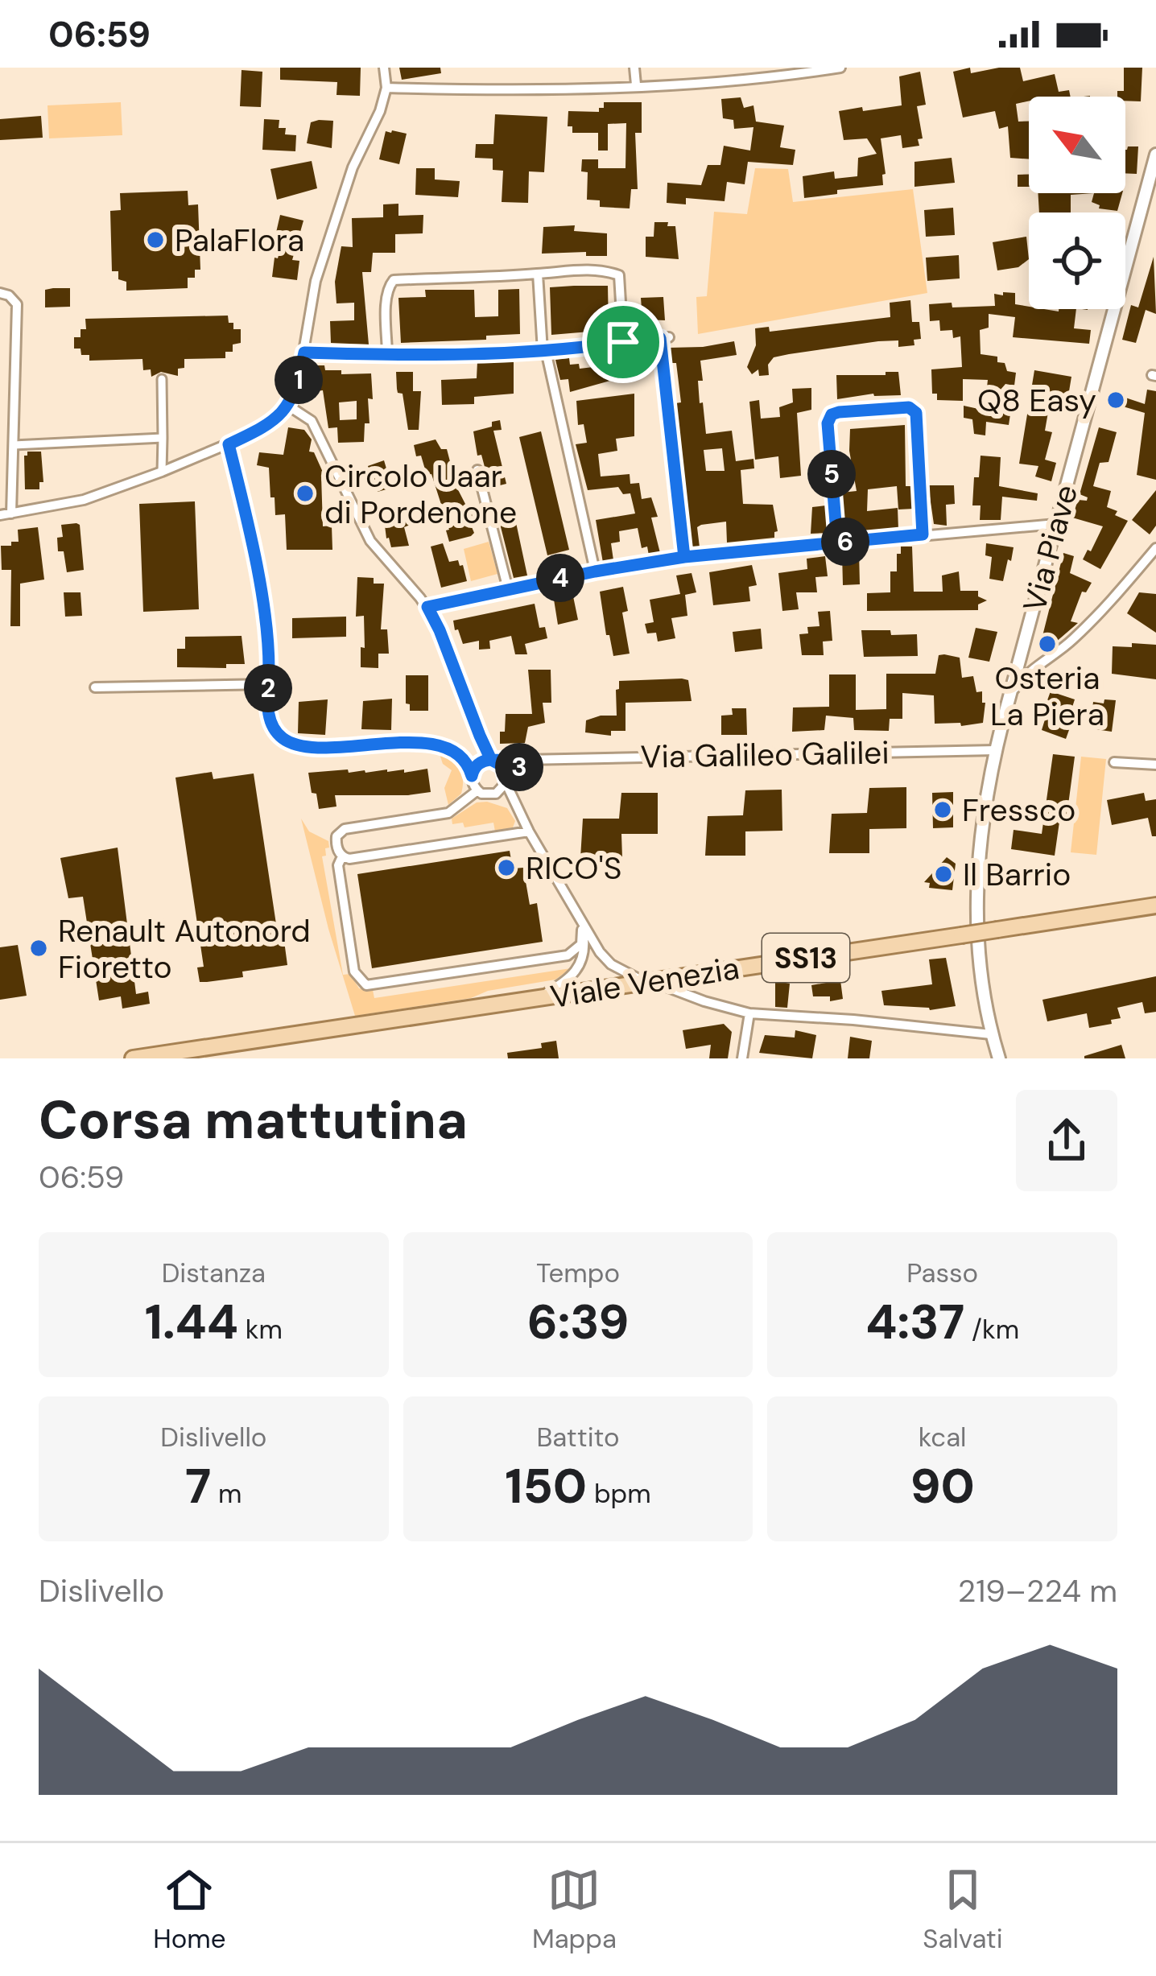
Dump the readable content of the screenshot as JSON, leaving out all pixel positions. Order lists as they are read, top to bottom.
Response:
{
  "streets": {
    "main road": ["SS13", "Viale Venezia"],
    "street": ["Via Piave", "Via Galileo Galilei"]
  },
  "crossings": [
    ["Via Piave", "Via Galileo Galilei"]
  ],
  "places": [
    "PalaFlora",
    "Q8 Easy",
    "Circolo Uaar di Pordenone",
    "Osteria La Piera",
    "Fressco",
    "RICO'S",
    "Il Barrio",
    "Renault Autonord Fioretto"
  ],
  "north": "top left",
  "page": {
    "status": "06:59",
    "pins": [
      "1",
      "5",
      "6",
      "4",
      "2",
      "3"
    ],
    "heading": ["Corsa mattutina", "06:59"],
    "stats": [
      ["Distanza", "1.44 km"],
      ["Tempo", "6:39"],
      ["Passo", "4:37 /km"],
      ["Dislivello", "7 m"],
      ["Battito", "150 bpm"],
      ["kcal", "90"]
    ],
    "chart": ["Dislivello", "219–224 m"],
    "tabs": ["Home", "Mappa", "Salvati"]
  }
}
